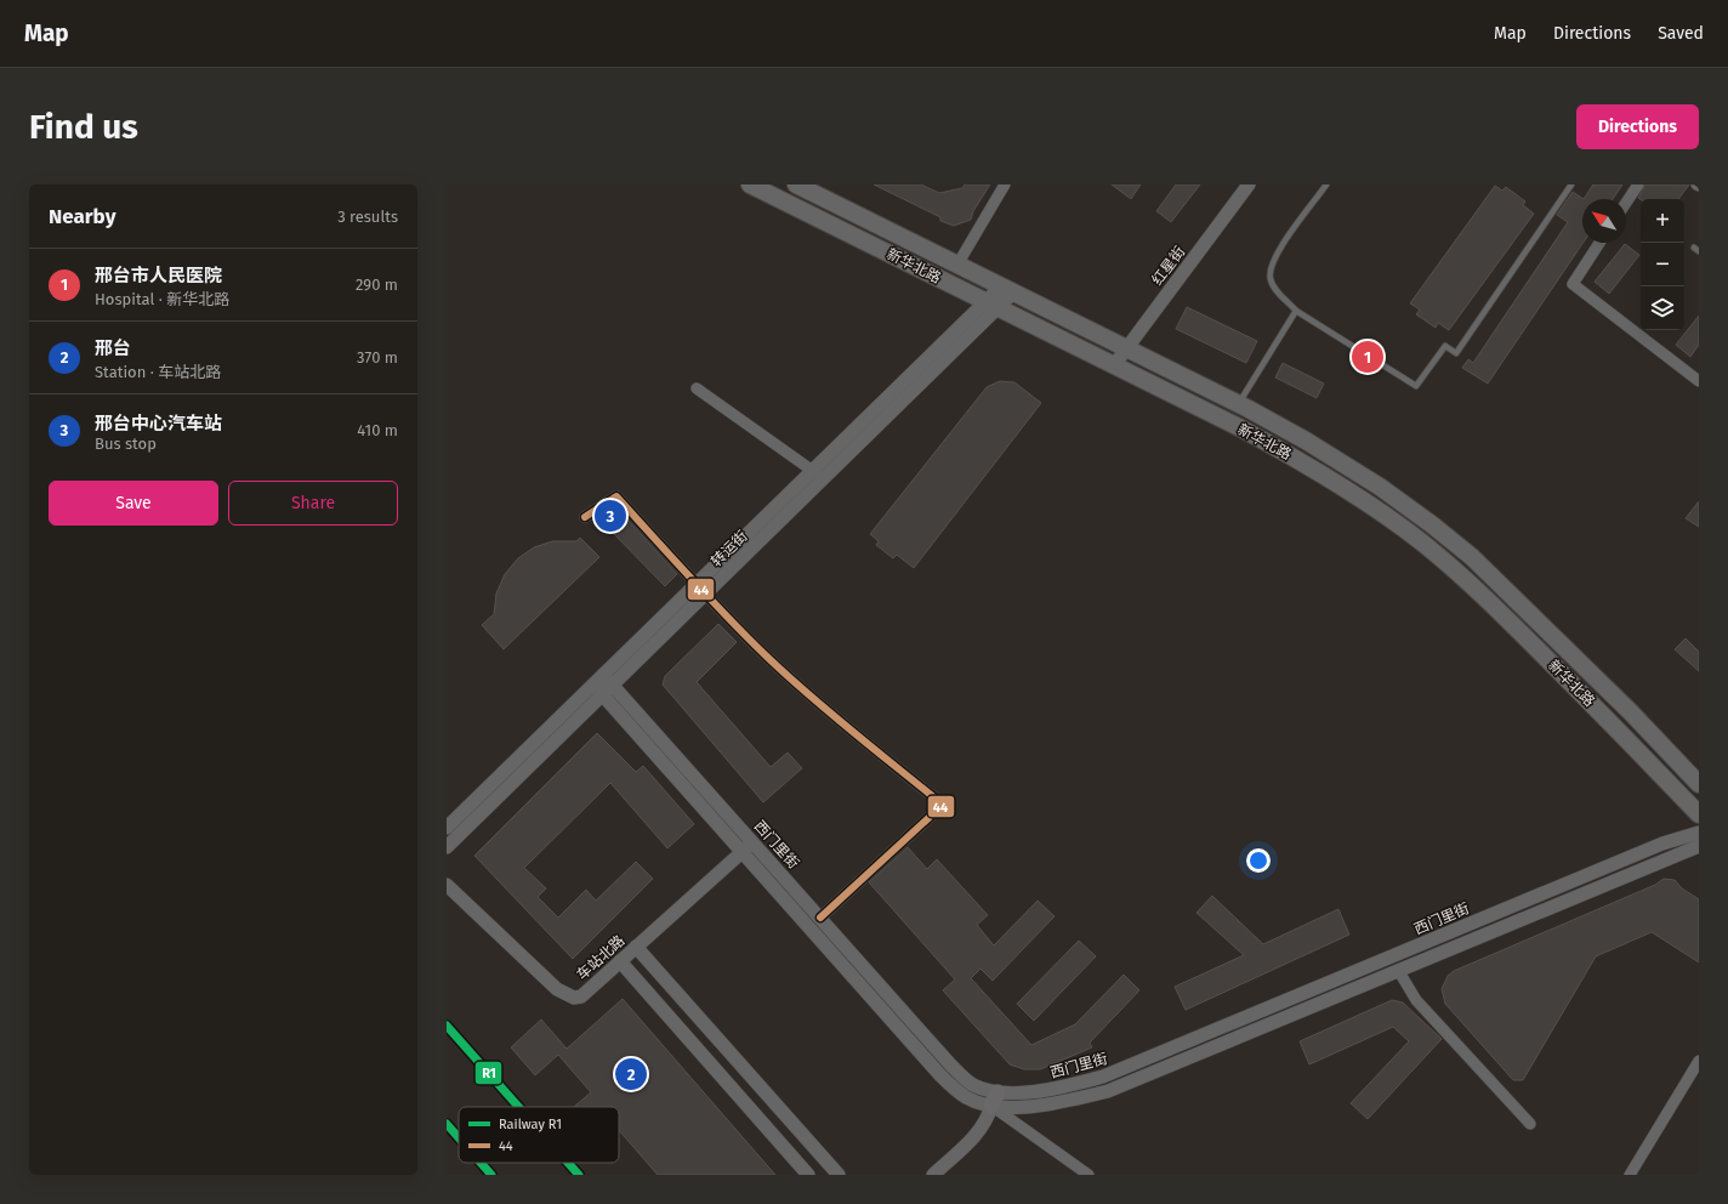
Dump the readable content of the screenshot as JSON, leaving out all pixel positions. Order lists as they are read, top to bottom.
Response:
{
  "streets": {
    "main road": ["新华北路"],
    "street": [
      "红星街",
      "转运街",
      "西门里街",
      "车站北路"
    ]
  },
  "crossings": [
    ["新华北路", "红星街"],
    ["新华北路", "转运街"],
    ["转运街", "西门里街"],
    ["西门里街", "车站北路"]
  ],
  "lines": ["transit line 44", "rail line R1"],
  "legend": ["Railway R1", "44"],
  "north": "top left",
  "page": {
    "header": "Map",
    "nav": ["Map", "Directions", "Saved"],
    "buttons": [
      "Directions",
      ["Save", "Share"]
    ],
    "title": "Find us",
    "heading": ["Nearby", "3 results"],
    "map_buttons": ["+", "−"],
    "list": [
      {
        "mark": "1",
        "name": "邢台市人民医院",
        "note": "Hospital · 新华北路",
        "value": "290 m"
      },
      {
        "mark": "2",
        "name": "邢台",
        "note": "Station · 车站北路",
        "value": "370 m"
      },
      {
        "mark": "3",
        "name": "邢台中心汽车站",
        "note": "Bus stop",
        "value": "410 m"
      }
    ],
    "pins": ["1", "3", "2"]
  }
}
